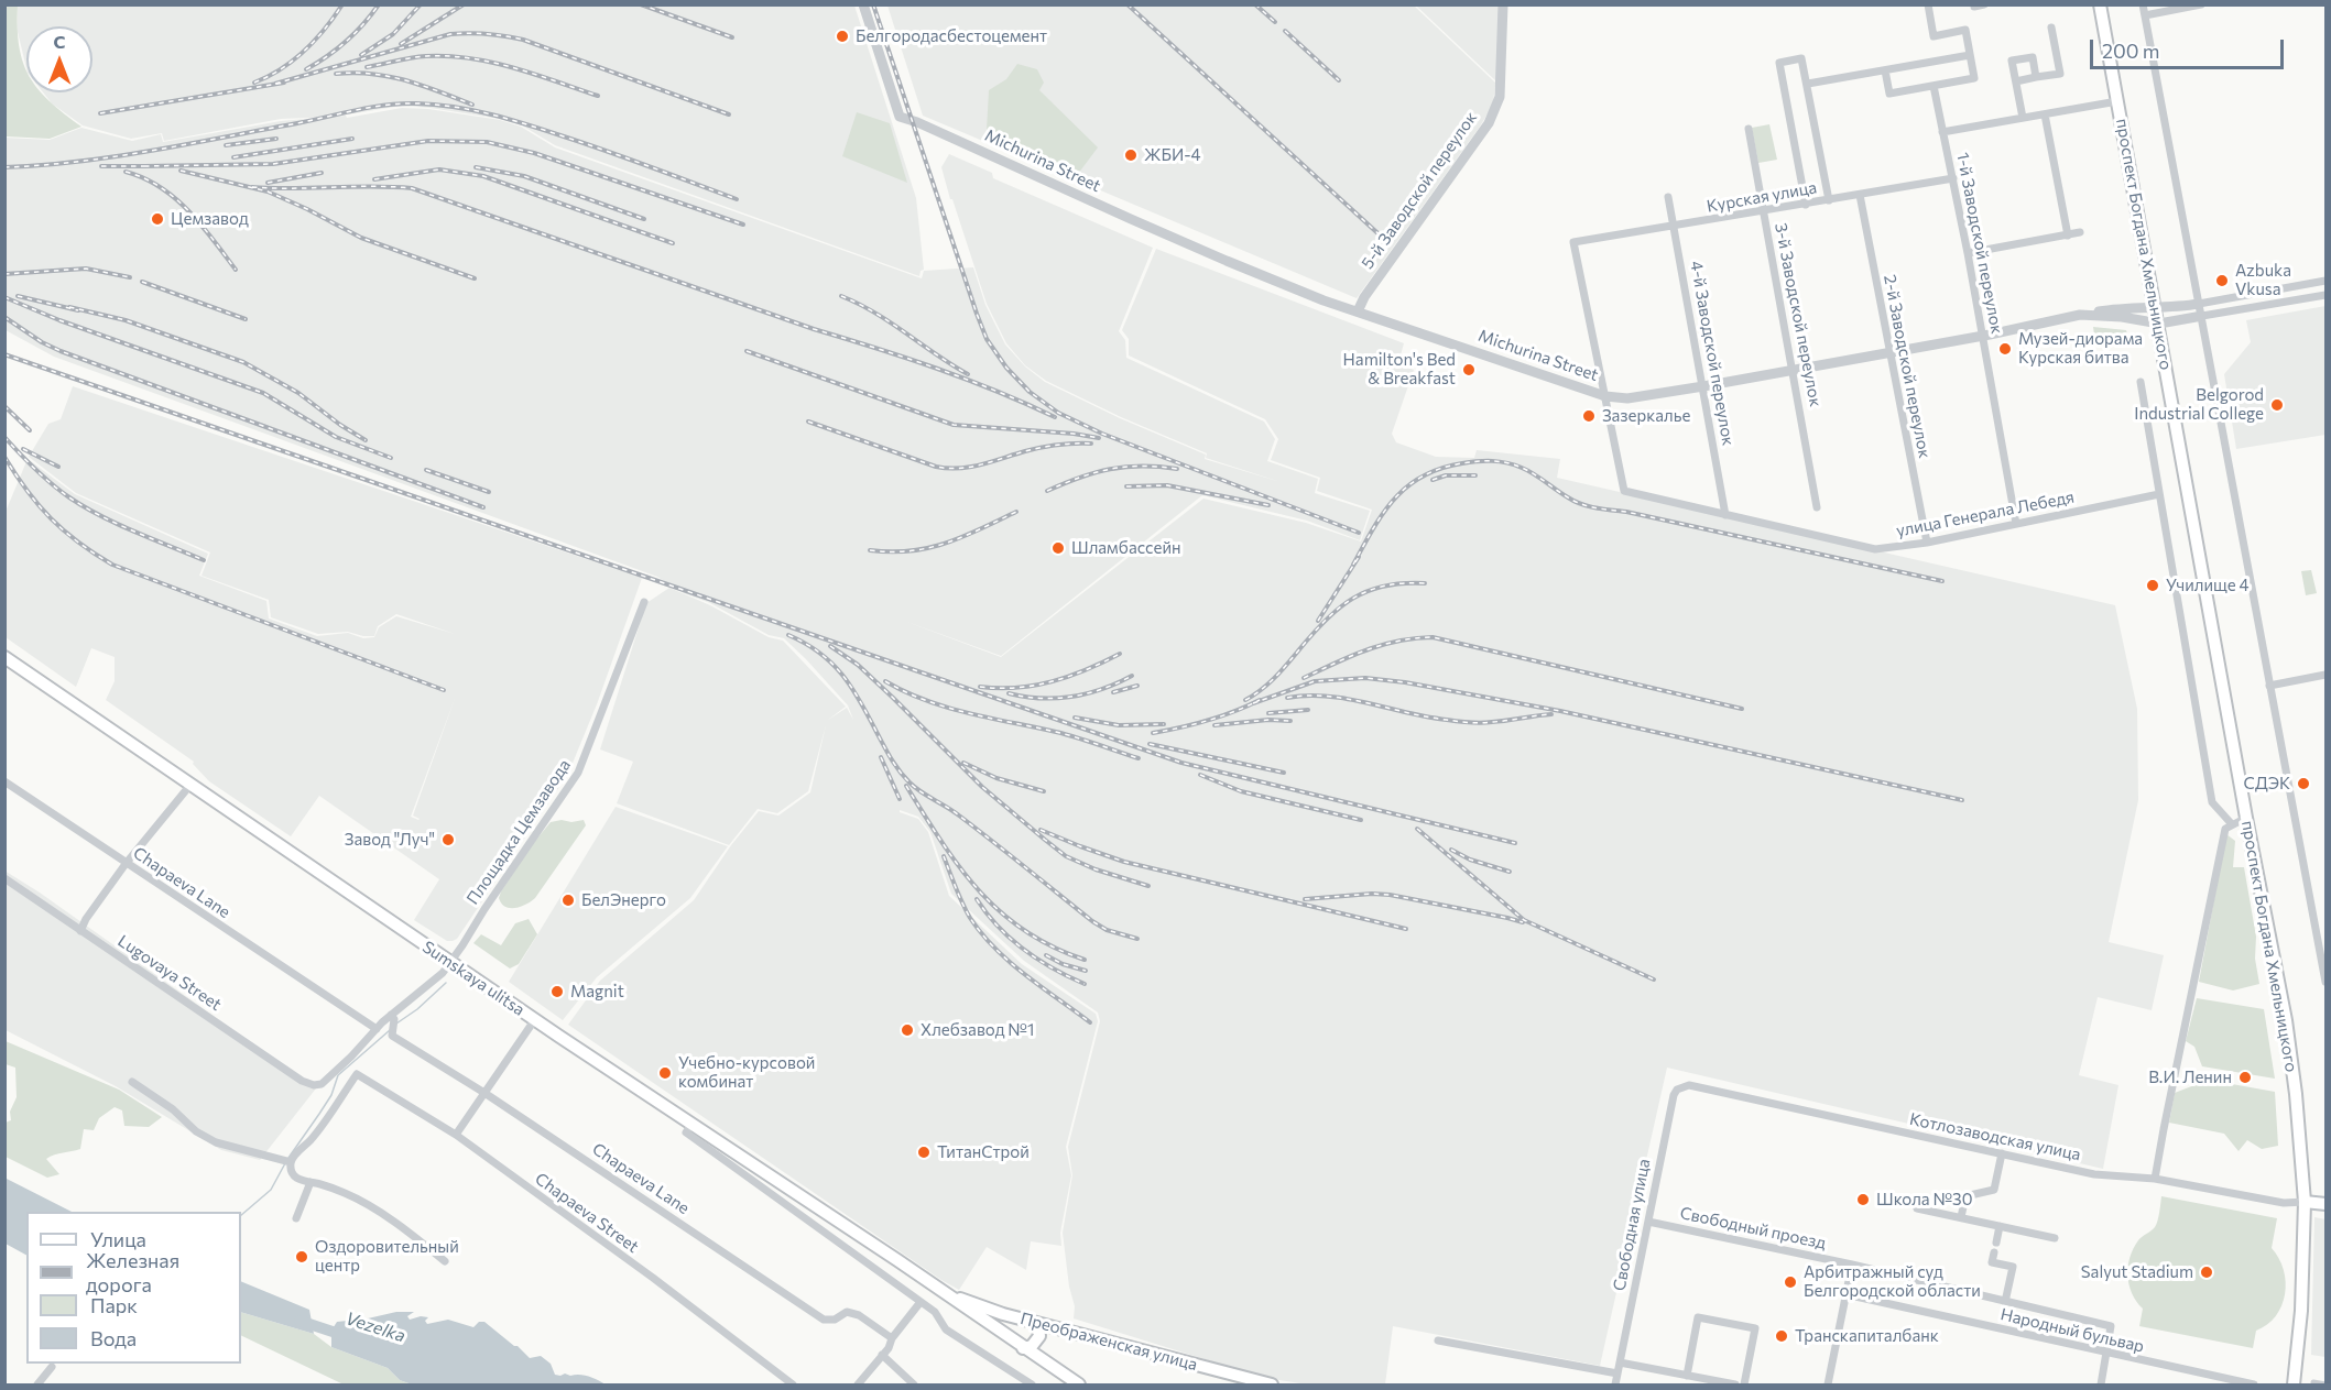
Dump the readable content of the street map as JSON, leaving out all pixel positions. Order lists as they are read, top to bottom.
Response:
{
  "streets": {
    "main road": ["проспект Богдана Хмельницкого", "Sumskaya ulitsa", "Преображенская улица"],
    "street": [
      "Michurina Street",
      "5-й Заводской переулок",
      "Курская улица",
      "1-й Заводской переулок",
      "3-й Заводской переулок",
      "4-й Заводской переулок",
      "2-й Заводской переулок",
      "улица Генерала Лебедя",
      "Площадка Цемзавода",
      "Chapaeva Lane",
      "Lugovaya Street",
      "Котлозаводская улица",
      "Chapaeva Street",
      "Свободная улица",
      "Свободный проезд",
      "Народный бульвар"
    ]
  },
  "crossings": [
    ["Michurina Street", "5-й Заводской переулок"],
    ["Michurina Street", "Курская улица"],
    ["Michurina Street", "1-й Заводской переулок"],
    ["Michurina Street", "проспект Богдана Хмельницкого"],
    ["Michurina Street", "3-й Заводской переулок"],
    ["Michurina Street", "4-й Заводской переулок"],
    ["Michurina Street", "2-й Заводской переулок"],
    ["Michurina Street", "улица Генерала Лебедя"],
    ["Курская улица", "1-й Заводской переулок"],
    ["Курская улица", "3-й Заводской переулок"],
    ["Курская улица", "4-й Заводской переулок"],
    ["Курская улица", "2-й Заводской переулок"],
    ["Курская улица", "улица Генерала Лебедя"],
    ["1-й Заводской переулок", "улица Генерала Лебедя"],
    ["проспект Богдана Хмельницкого", "Котлозаводская улица"],
    ["4-й Заводской переулок", "улица Генерала Лебедя"],
    ["2-й Заводской переулок", "улица Генерала Лебедя"],
    ["Площадка Цемзавода", "Chapaeva Lane"],
    ["Площадка Цемзавода", "Lugovaya Street"],
    ["Площадка Цемзавода", "Sumskaya ulitsa"],
    ["Sumskaya ulitsa", "Преображенская улица"],
    ["Котлозаводская улица", "Свободная улица"],
    ["Свободная улица", "Свободный проезд"],
    ["Свободный проезд", "Народный бульвар"]
  ],
  "water": ["Vezelka"],
  "places": [
    "Белгородасбестоцемент",
    "ЖБИ-4",
    "Цемзавод",
    "Azbuka Vkusa",
    "Музей-диорама Курская битва",
    "Hamilton's Bed & Breakfast",
    "Belgorod Industrial College",
    "Зазеркалье",
    "Шламбассейн",
    "Училище 4",
    "СДЭК",
    "Завод \"Луч\"",
    "БелЭнерго",
    "Magnit",
    "Хлебзавод №1",
    "Учебно-курсовой комбинат",
    "В.И. Ленин",
    "ТитанСтрой",
    "Школа №30",
    "Оздоровительный центр",
    "Salyut Stadium",
    "Арбитражный суд Белгородской области",
    "Транскапиталбанк"
  ],
  "legend": [
    "Улица",
    "Железная дорога",
    "Парк",
    "Вода"
  ],
  "scale_bar": "200 m",
  "north": "top"
}
